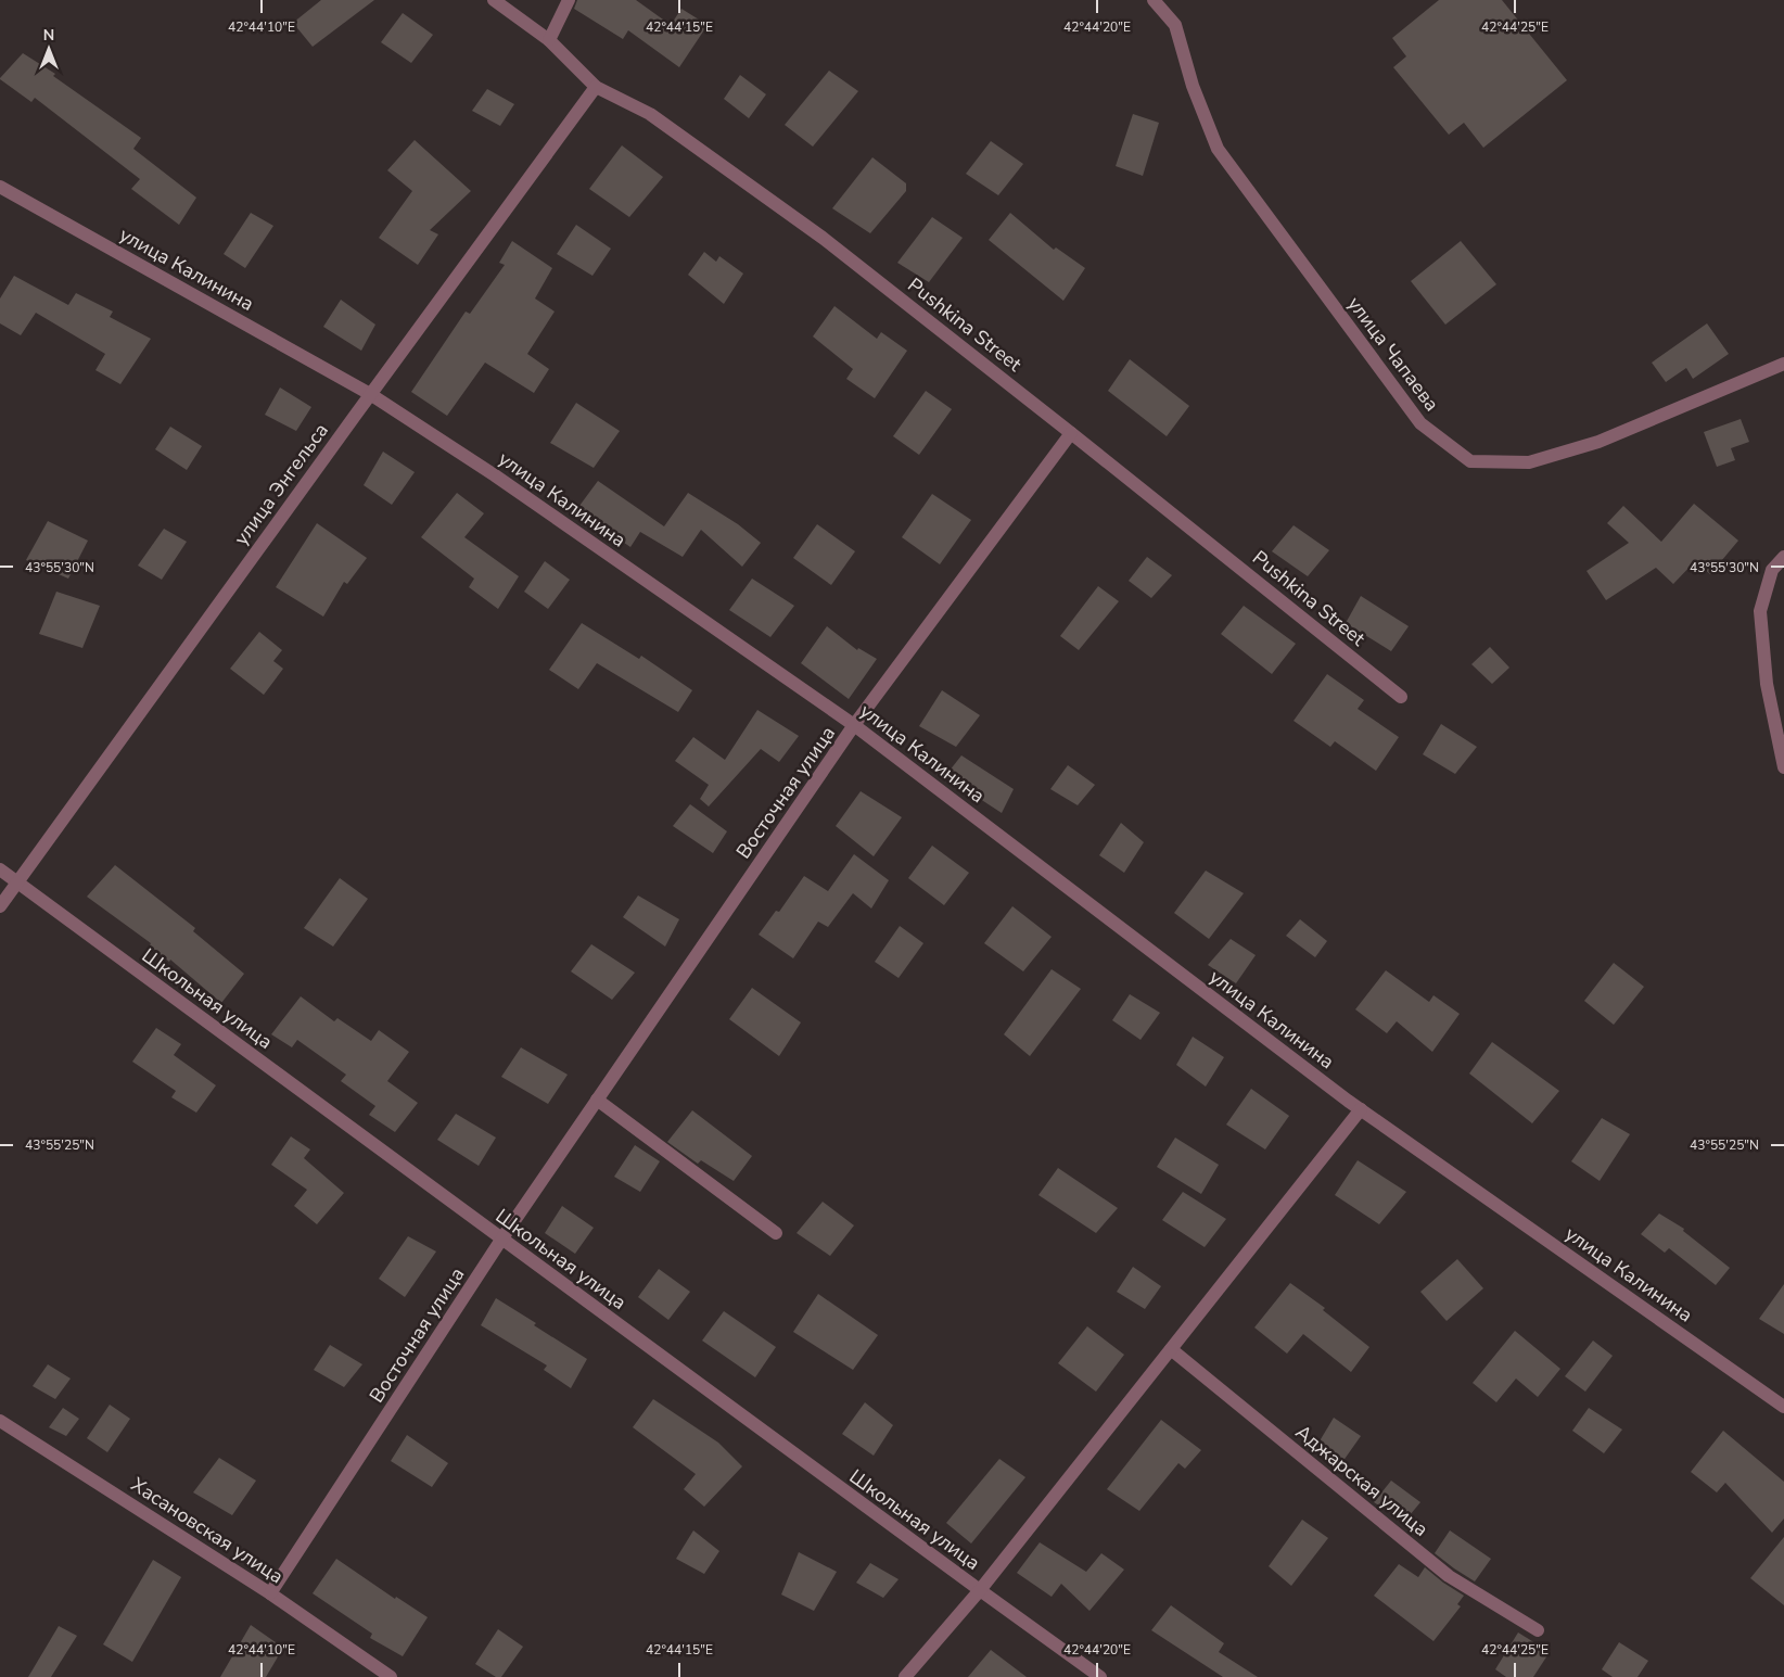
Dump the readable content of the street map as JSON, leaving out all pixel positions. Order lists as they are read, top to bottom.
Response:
{
  "streets": {
    "street": [
      "улица Калинина",
      "Pushkina Street",
      "улица Чапаева",
      "улица Энгельса",
      "Восточная улица",
      "Школьная улица",
      "Аджарская улица",
      "Хасановская улица"
    ]
  },
  "crossings": [
    ["улица Калинина", "улица Энгельса"],
    ["улица Калинина", "Восточная улица"],
    ["Pushkina Street", "улица Энгельса"],
    ["Pushkina Street", "Восточная улица"],
    ["улица Энгельса", "Школьная улица"],
    ["Восточная улица", "Школьная улица"],
    ["Восточная улица", "Хасановская улица"]
  ],
  "north": "top",
  "coordinates": [
    "42°44'10\"E",
    "42°44'15\"E",
    "42°44'20\"E",
    "42°44'25\"E",
    "43°55'30\"N",
    "43°55'25\"N"
  ]
}
